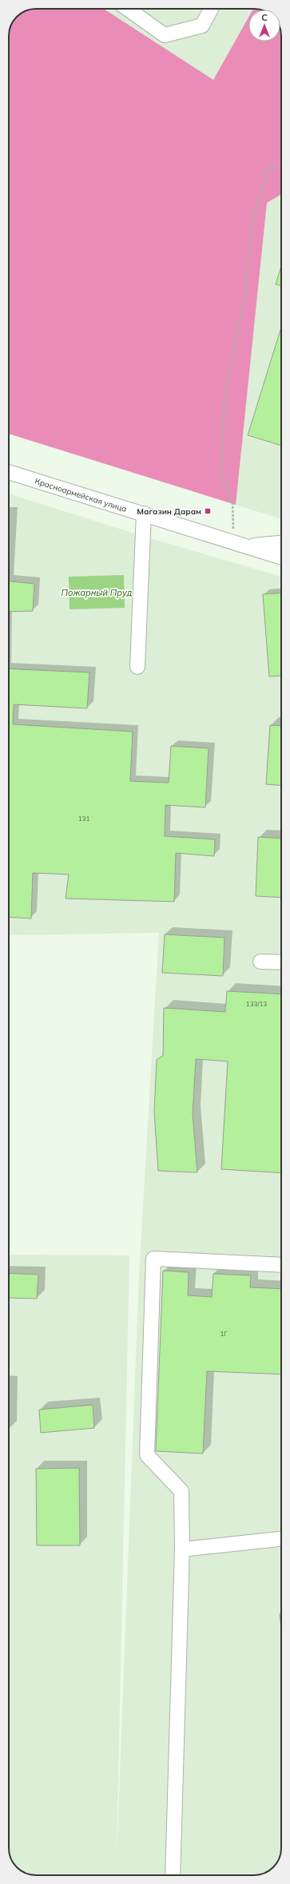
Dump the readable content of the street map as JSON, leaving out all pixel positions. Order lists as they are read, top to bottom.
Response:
{
  "streets": {
    "street": ["Красноармейская улица"]
  },
  "water": ["Пожарный Пруд"],
  "places": {
    "transit": ["Магазин Дарам"]
  },
  "house_numbers": ["131", "133/13", "1Г"],
  "north": "top"
}
